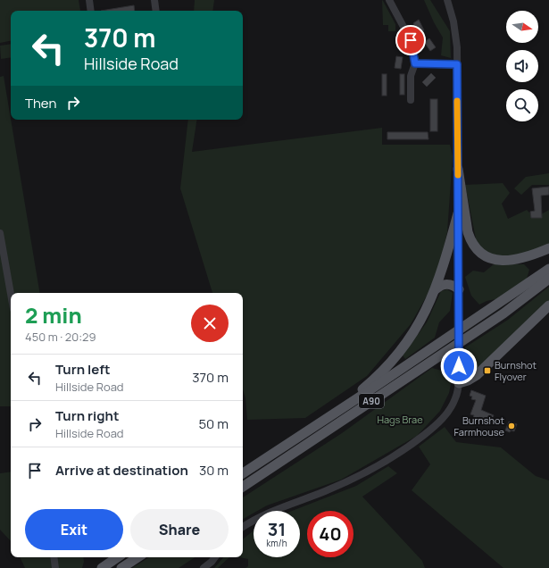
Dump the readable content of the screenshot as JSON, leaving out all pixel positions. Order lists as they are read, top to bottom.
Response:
{
  "streets": {
    "main road": ["A90"]
  },
  "parks": ["Hags Brae"],
  "places": {
    "transit": ["Burnshot Flyover"],
    "other": ["Burnshot Farmhouse"]
  },
  "north": "right",
  "page": {
    "turn": ["370 m", "Hillside Road"],
    "then": "Then",
    "heading": ["2 min", "450 m · 20:29"],
    "list": [
      {
        "name": "Turn left",
        "note": "Hillside Road",
        "value": "370 m"
      },
      {
        "name": "Turn right",
        "note": "Hillside Road",
        "value": "50 m"
      },
      {
        "name": "Arrive at destination",
        "value": "30 m"
      }
    ],
    "buttons": ["Exit", "Share"],
    "speed": "31 km/h",
    "limit": "40"
  }
}
